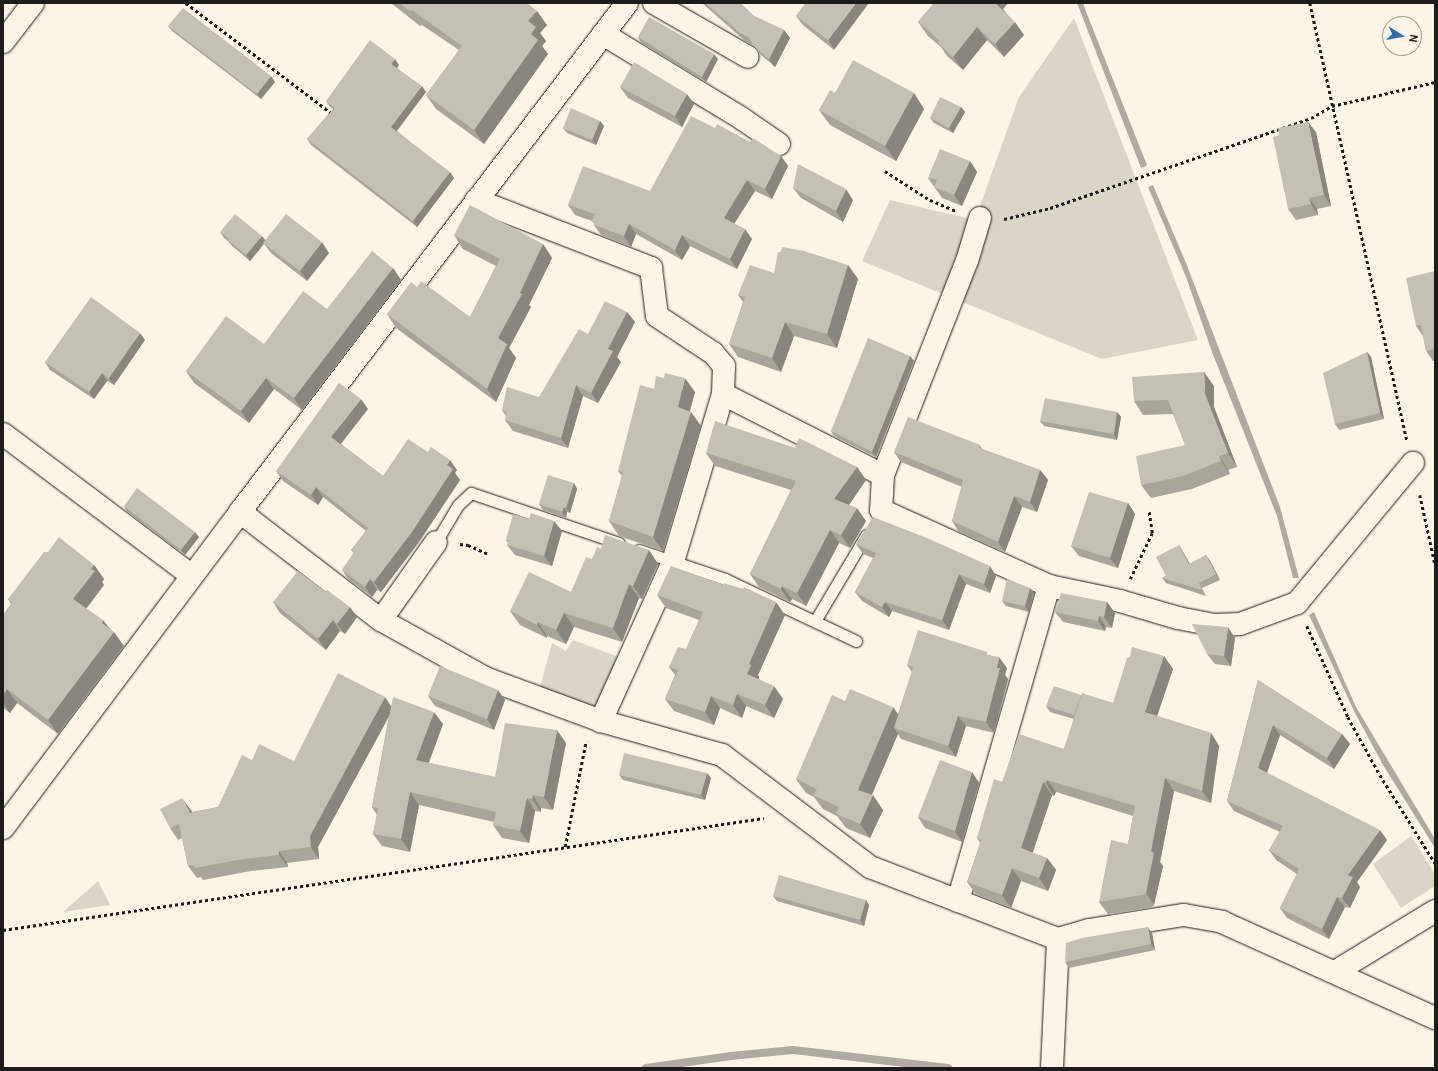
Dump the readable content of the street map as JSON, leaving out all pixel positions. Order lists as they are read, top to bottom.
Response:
{
  "north": "right"
}
